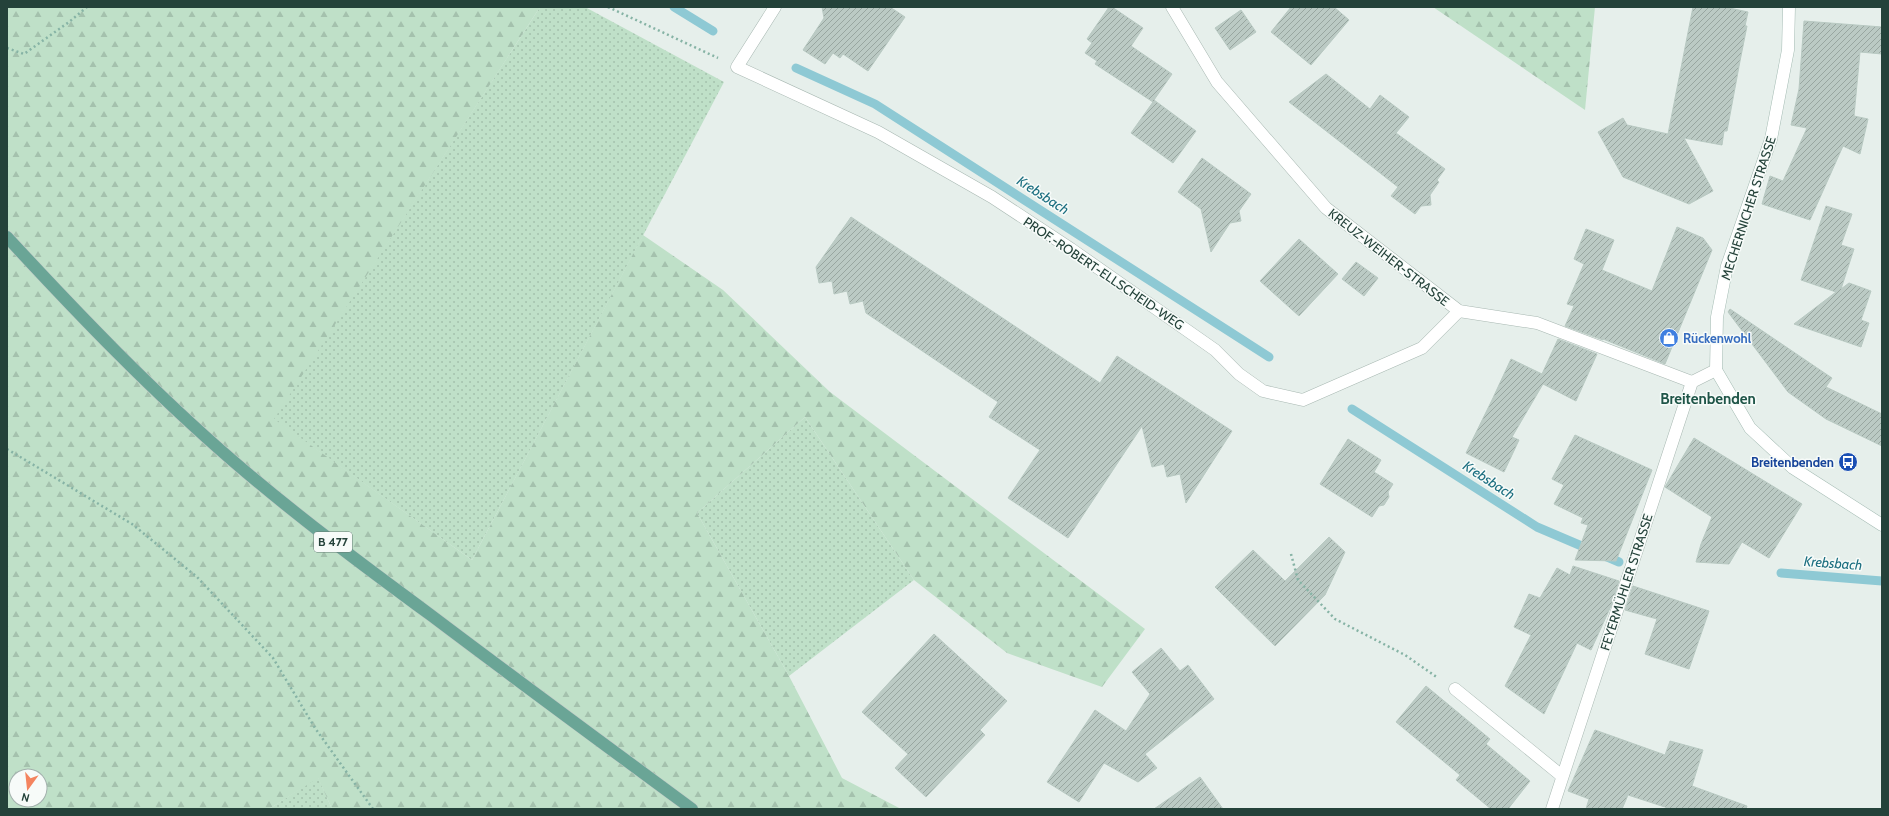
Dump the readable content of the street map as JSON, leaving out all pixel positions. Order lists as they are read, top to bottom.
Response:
{
  "streets": {
    "main road": ["B 477"],
    "street": [
      "MECHERNICHER STRASSE",
      "KREUZ-WEIHER-STRASSE",
      "PROF.-ROBERT-ELLSCHEID-WEG",
      "FEYERMÜHLER STRASSE"
    ]
  },
  "crossings": [
    ["KREUZ-WEIHER-STRASSE", "PROF.-ROBERT-ELLSCHEID-WEG"],
    ["KREUZ-WEIHER-STRASSE", "FEYERMÜHLER STRASSE"]
  ],
  "districts": ["Breitenbenden"],
  "water": ["Krebsbach"],
  "places": {
    "shop": ["Rückenwohl"],
    "bus stop": ["Breitenbenden"]
  },
  "north": "bottom"
}
